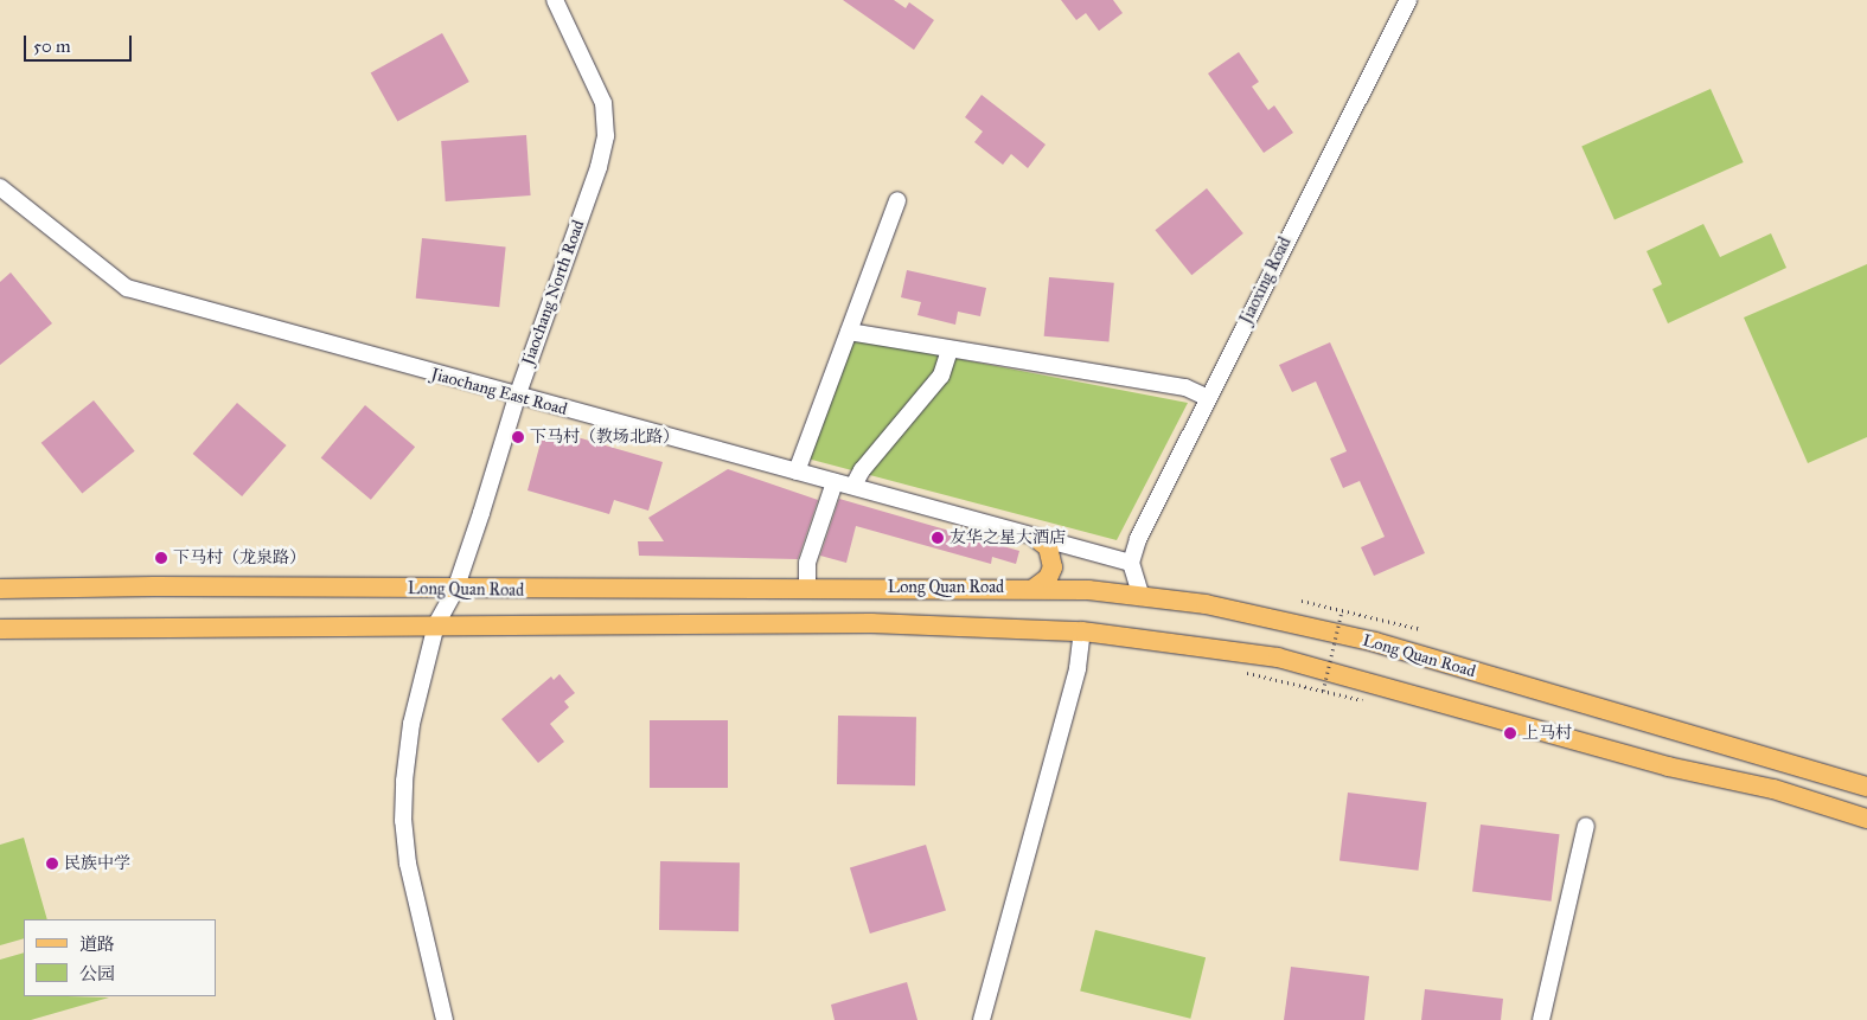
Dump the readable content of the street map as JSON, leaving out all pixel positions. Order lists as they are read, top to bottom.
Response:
{
  "streets": {
    "main road": ["Long Quan Road"],
    "street": ["Jiaoxing Road", "Jiaochang North Road", "Jiaochang East Road"]
  },
  "crossings": [
    ["Jiaoxing Road", "Jiaochang East Road"],
    ["Jiaochang North Road", "Jiaochang East Road"],
    ["Jiaochang North Road", "Long Quan Road"]
  ],
  "places": [
    "下马村（教场北路）",
    "友华之星大酒店",
    "下马村（龙泉路）",
    "上马村",
    "民族中学"
  ],
  "legend": ["道路", "公园"],
  "scale_bar": "50 m"
}
